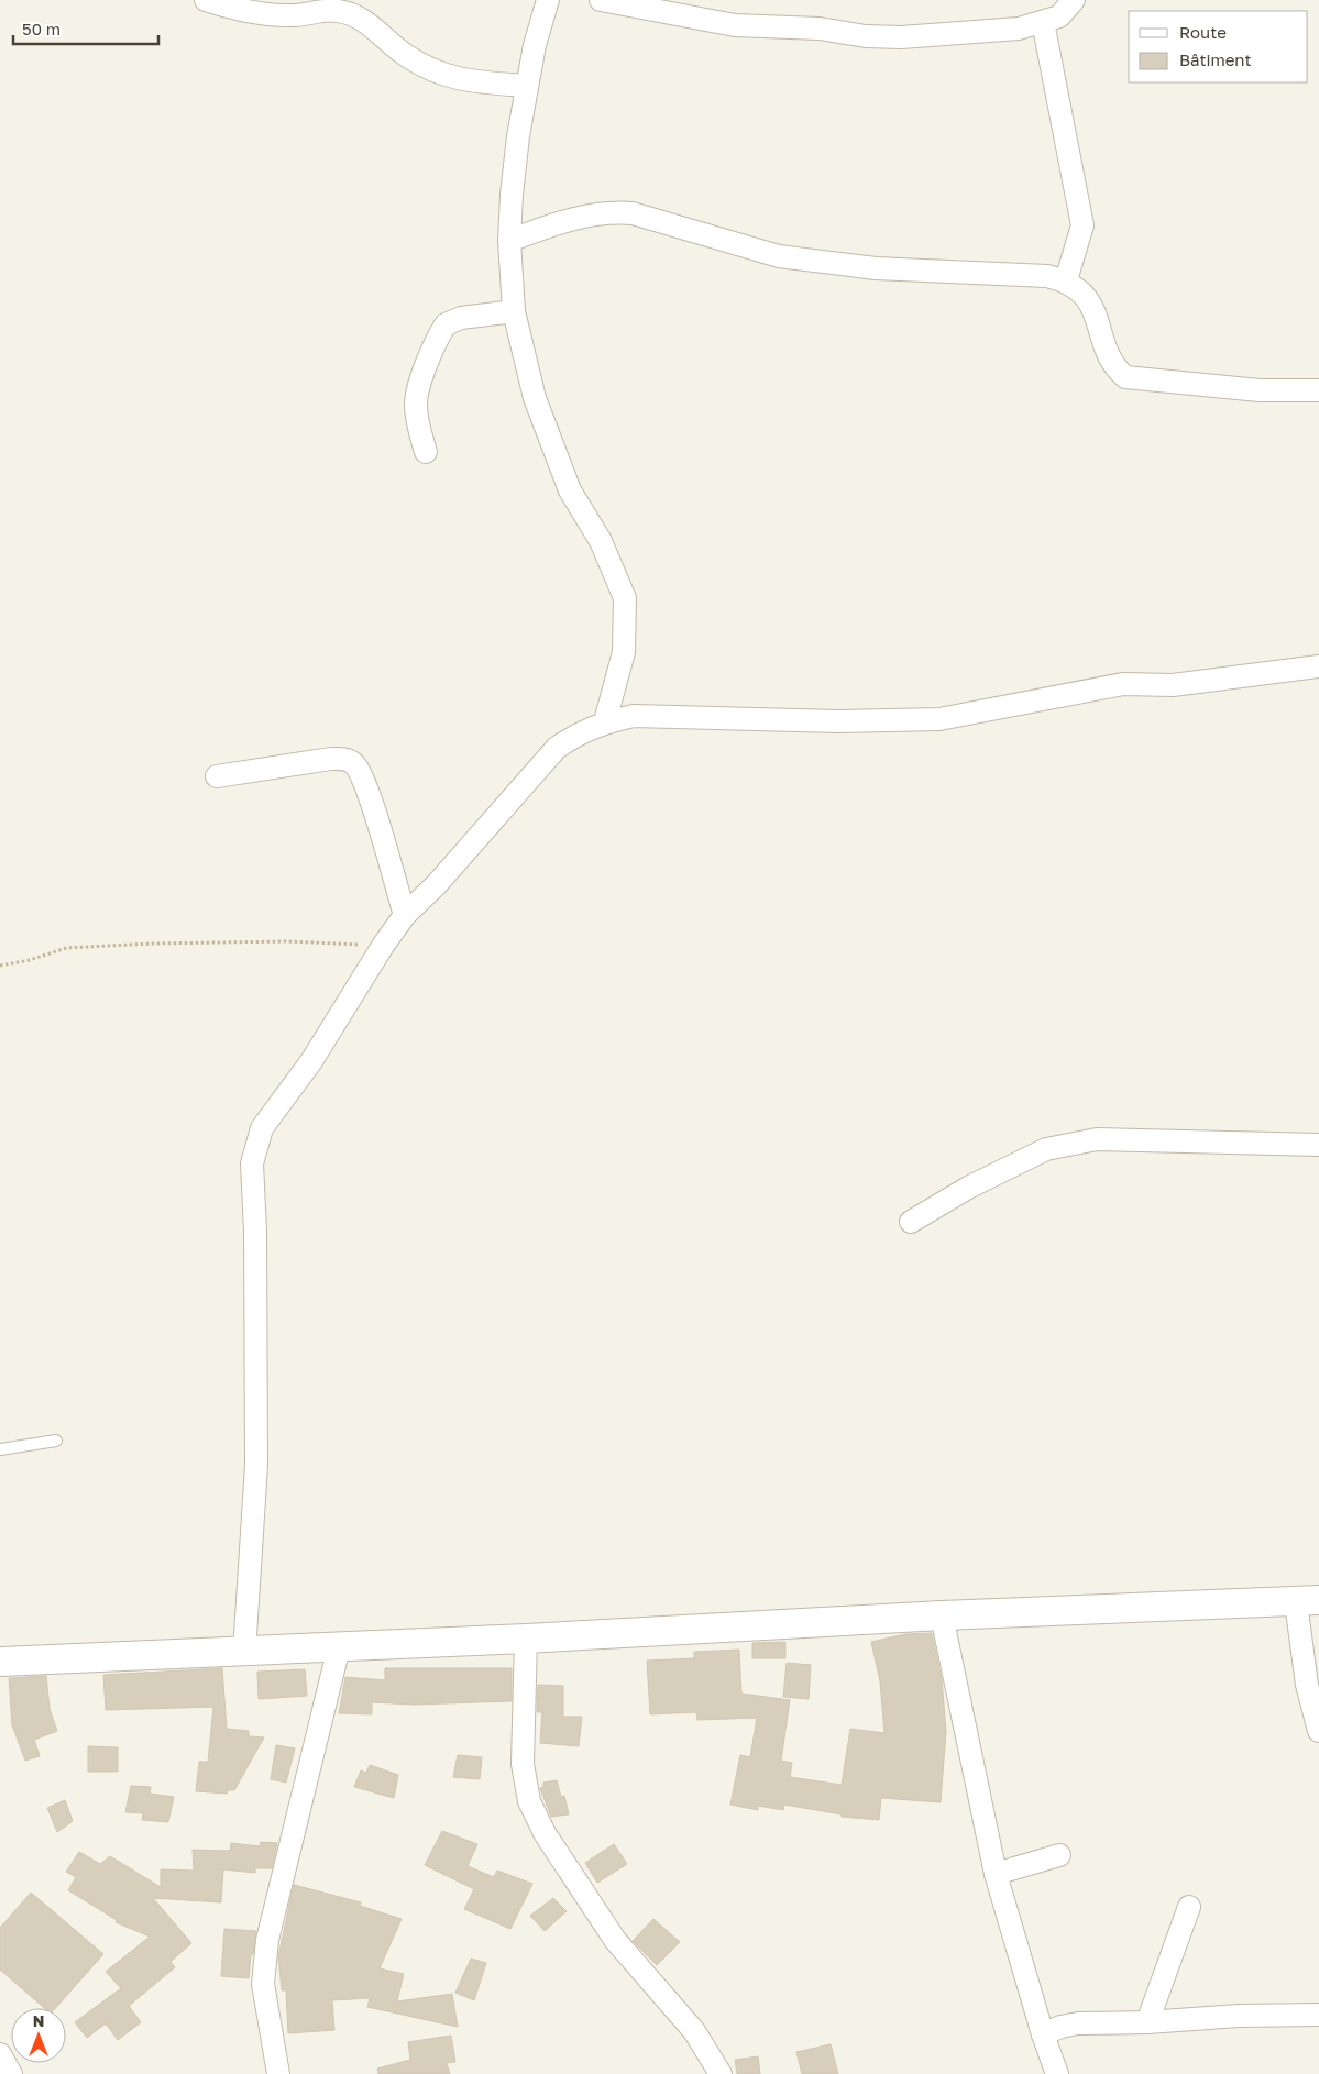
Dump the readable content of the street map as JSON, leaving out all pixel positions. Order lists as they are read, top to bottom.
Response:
{
  "legend": ["Route", "Bâtiment"],
  "scale_bar": "50 m",
  "north": "top"
}
